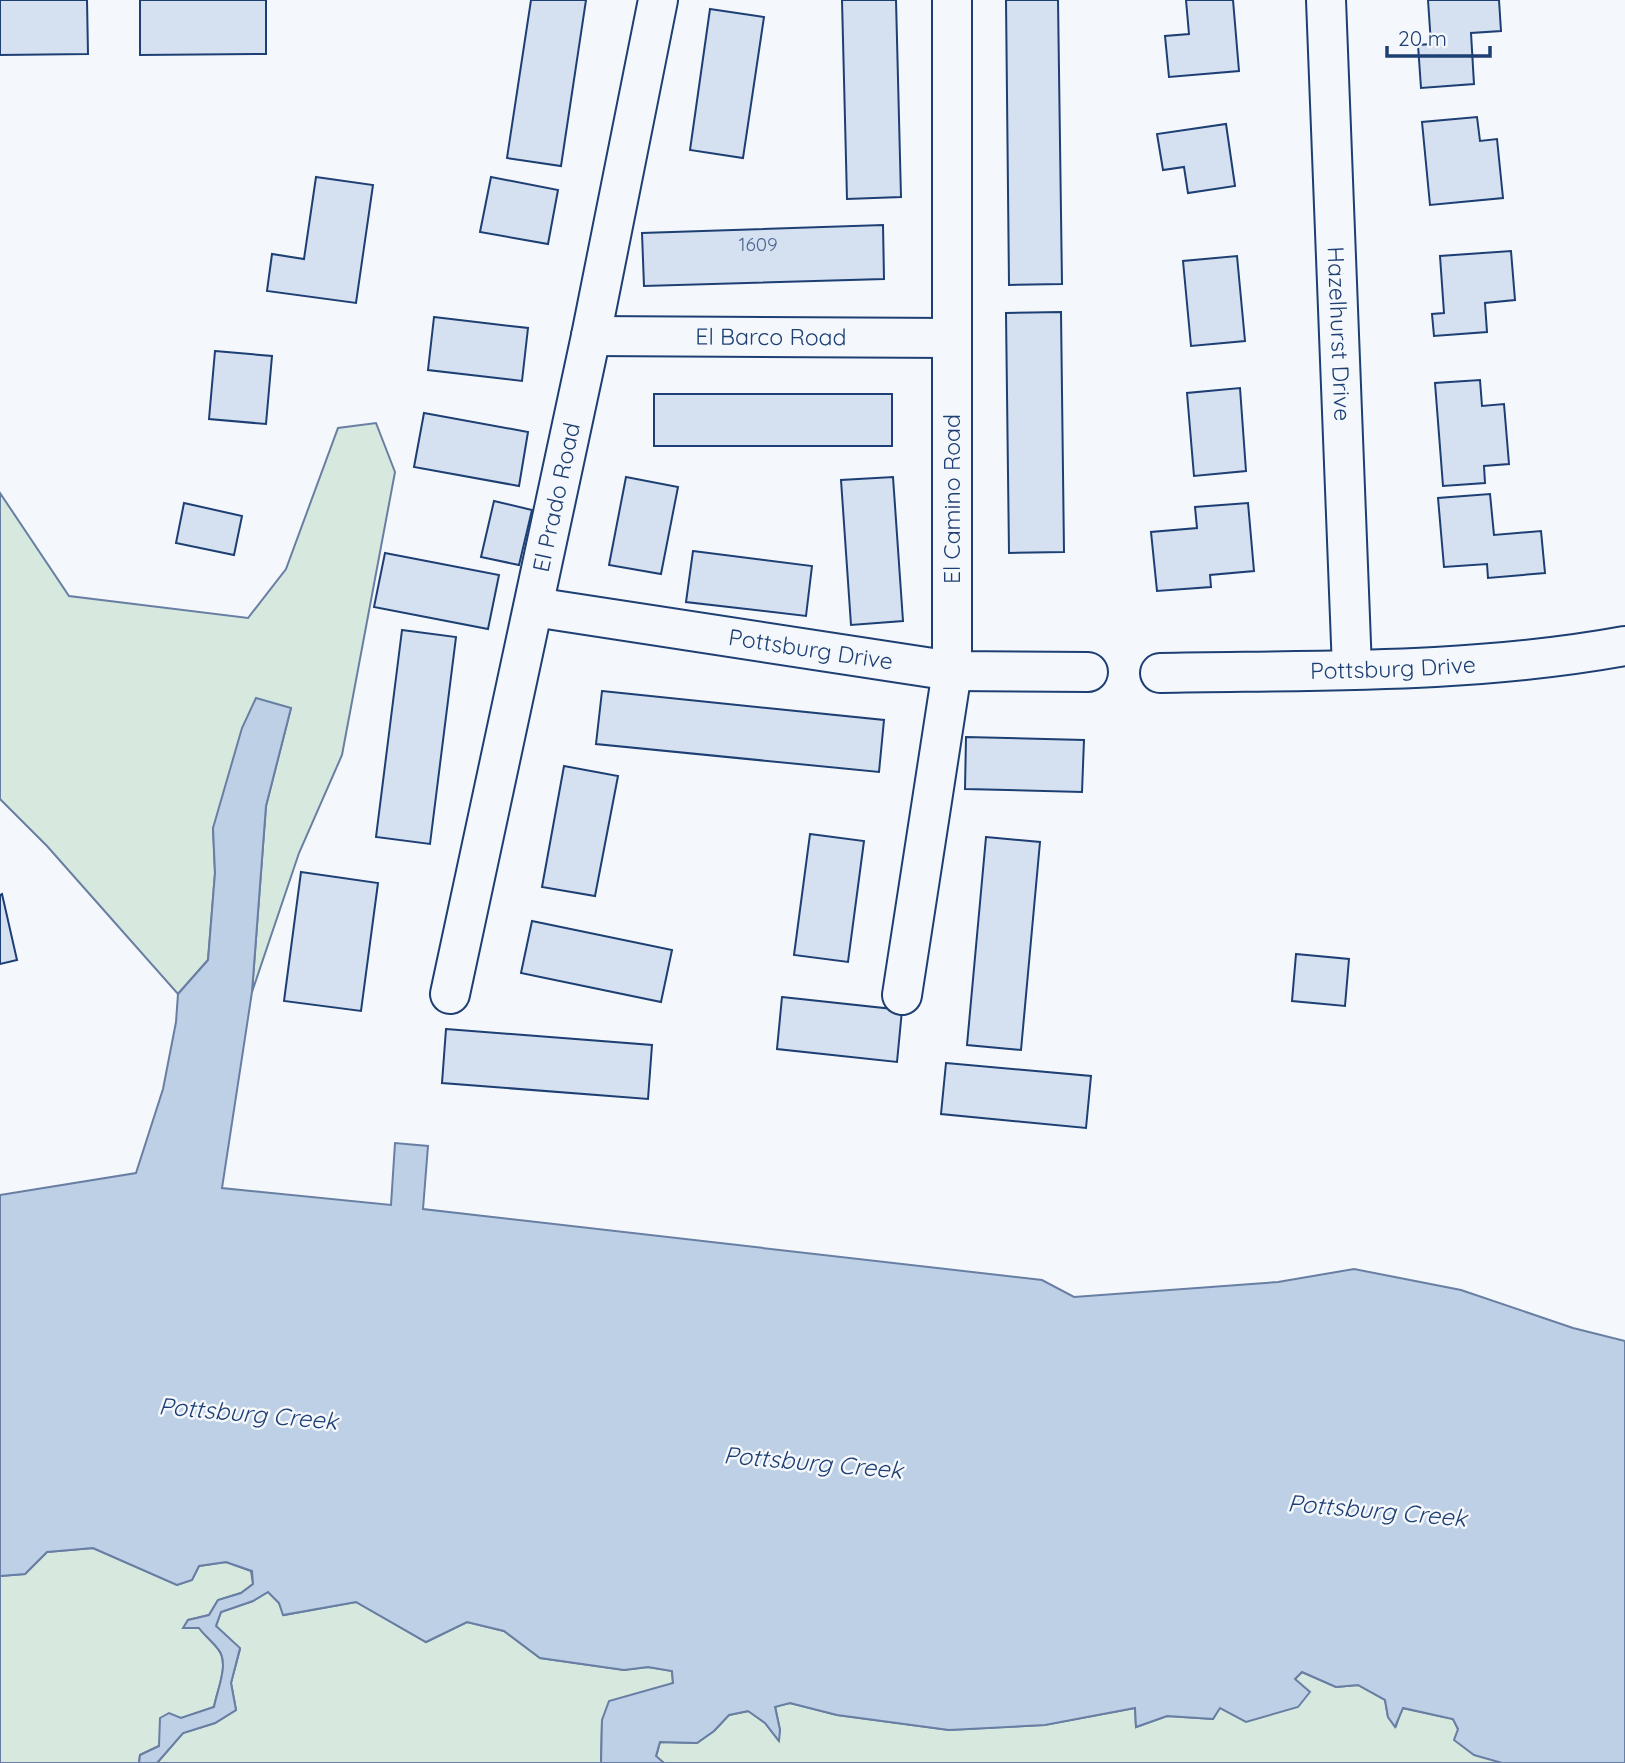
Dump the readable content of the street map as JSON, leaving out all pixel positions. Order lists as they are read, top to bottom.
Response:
{
  "streets": {
    "street": [
      "Hazelhurst Drive",
      "El Barco Road",
      "El Prado Road",
      "El Camino Road",
      "Pottsburg Drive"
    ]
  },
  "crossings": [
    ["Hazelhurst Drive", "Pottsburg Drive"],
    ["El Barco Road", "El Prado Road"],
    ["El Barco Road", "El Camino Road"],
    ["El Prado Road", "Pottsburg Drive"],
    ["El Camino Road", "Pottsburg Drive"]
  ],
  "water": ["Pottsburg Creek"],
  "house_numbers": ["1609"],
  "scale_bar": "20 m"
}
